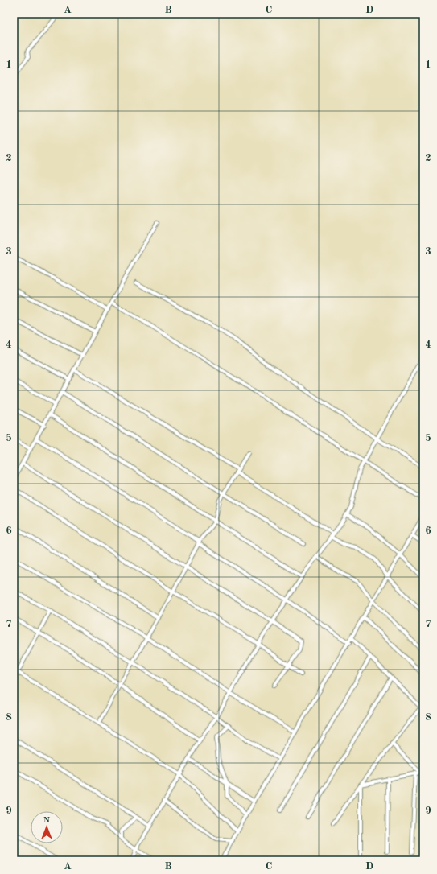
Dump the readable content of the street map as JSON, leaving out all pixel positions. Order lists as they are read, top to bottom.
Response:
{
  "north": "top",
  "grid": {
    "columns": [
      "A",
      "B",
      "C",
      "D"
    ],
    "rows": [
      "1",
      "2",
      "3",
      "4",
      "5",
      "6",
      "7",
      "8",
      "9"
    ]
  }
}
